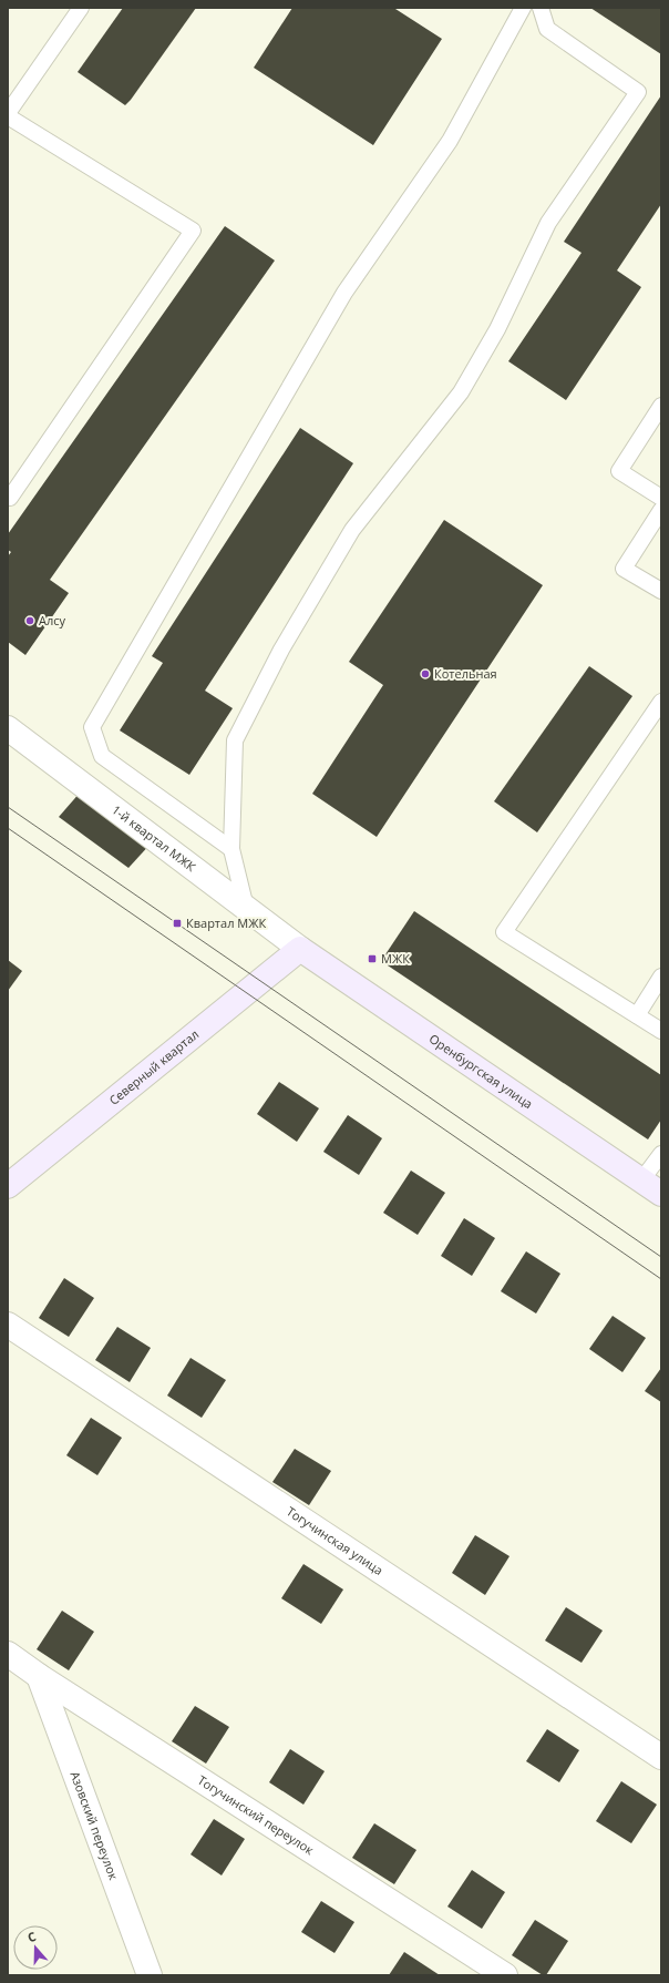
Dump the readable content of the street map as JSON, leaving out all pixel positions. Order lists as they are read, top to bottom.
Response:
{
  "streets": {
    "main road": ["Северный квартал", "Оренбургская улица"],
    "street": [
      "1-й квартал МЖК",
      "Тогучинская улица",
      "Тогучинский переулок",
      "Азовский переулок"
    ]
  },
  "crossings": [
    ["1-й квартал МЖК", "Северный квартал"],
    ["1-й квартал МЖК", "Оренбургская улица"],
    ["Северный квартал", "Оренбургская улица"],
    ["Тогучинский переулок", "Азовский переулок"]
  ],
  "places": {
    "other": ["Алсу", "Котельная"],
    "transit": ["Квартал МЖК", "МЖК"]
  },
  "north": "top"
}
